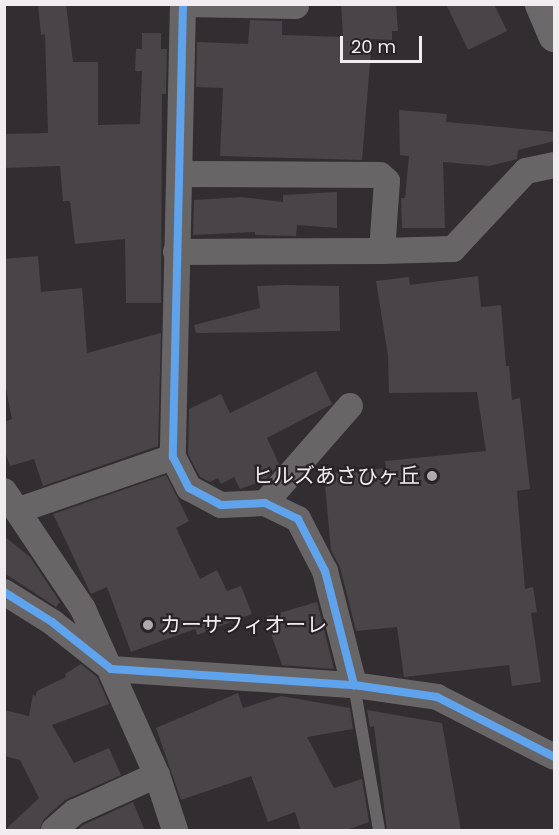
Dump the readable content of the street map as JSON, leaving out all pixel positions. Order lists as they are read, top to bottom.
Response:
{
  "places": ["ヒルズあさひヶ丘", "カーサフィオーレ"],
  "scale_bar": "20 m"
}
